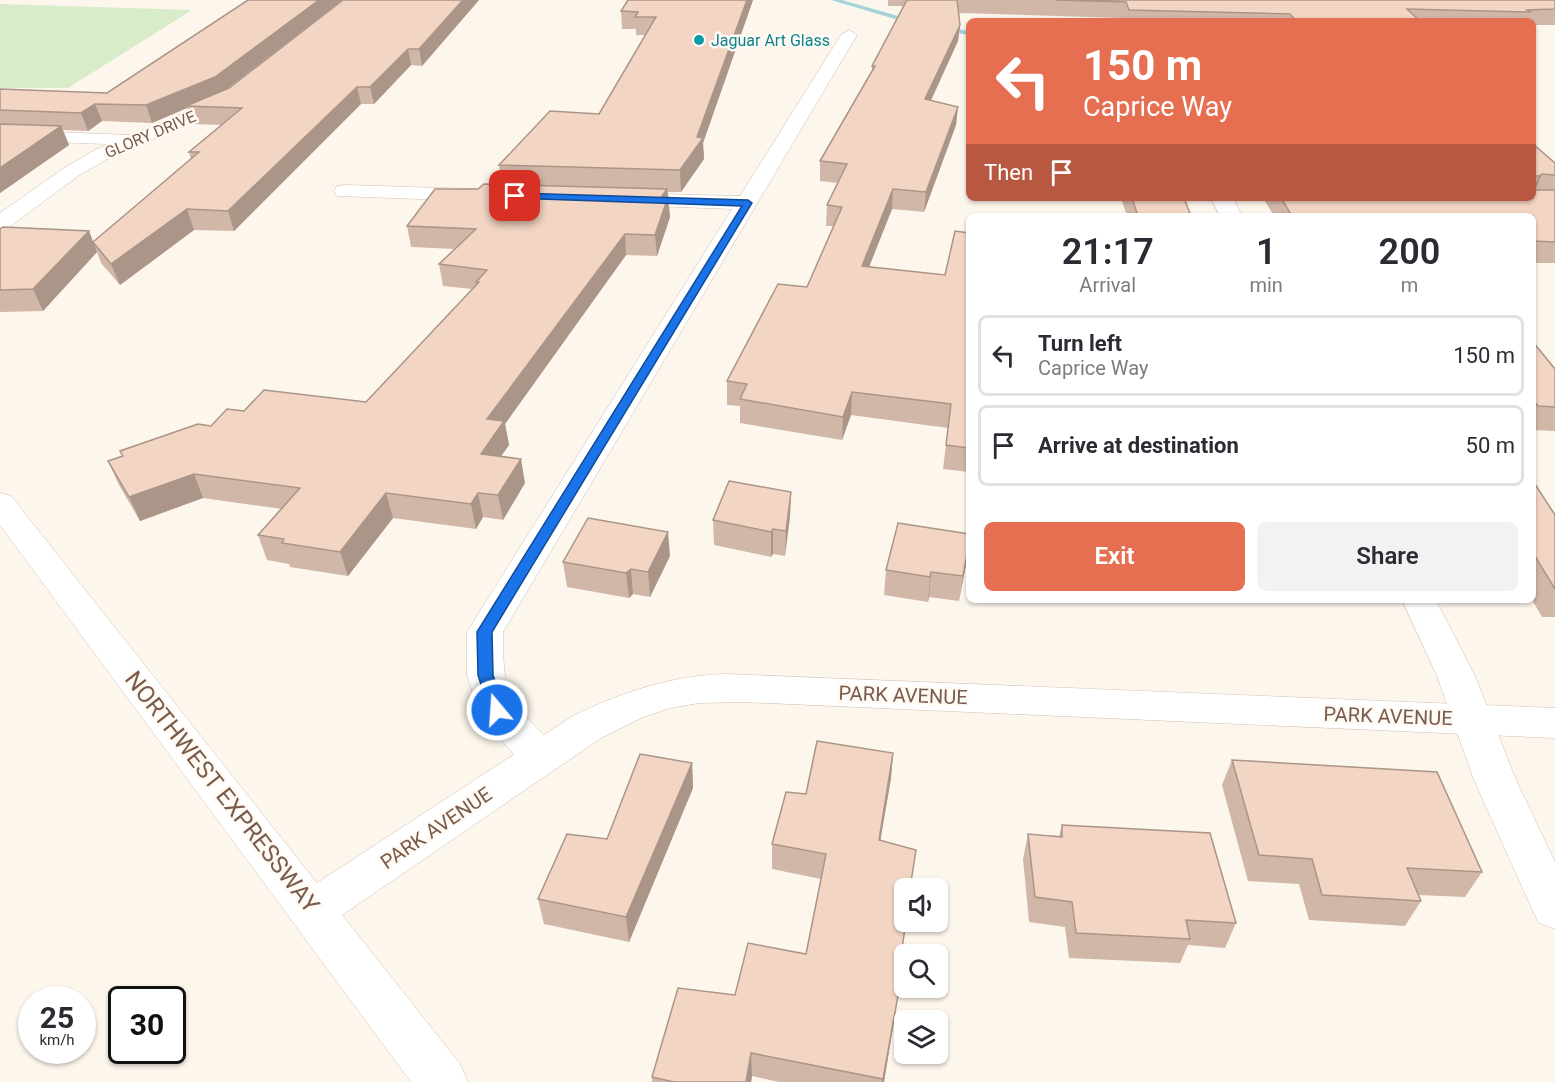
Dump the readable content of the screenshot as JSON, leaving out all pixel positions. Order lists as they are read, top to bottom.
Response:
{
  "streets": {
    "street": ["GLORY DRIVE", "PARK AVENUE", "NORTHWEST EXPRESSWAY"]
  },
  "crossings": [
    ["PARK AVENUE", "NORTHWEST EXPRESSWAY"]
  ],
  "places": ["Jaguar Art Glass"],
  "page": {
    "turn": ["150 m", "Caprice Way"],
    "then": "Then",
    "eta": [
      "21:17",
      "Arrival",
      "1",
      "min",
      "200",
      "m"
    ],
    "list": [
      {
        "name": "Turn left",
        "note": "Caprice Way",
        "value": "150 m"
      },
      {
        "name": "Arrive at destination",
        "value": "50 m"
      }
    ],
    "buttons": ["Exit", "Share"],
    "speed": "25 km/h",
    "limit": "30"
  }
}
